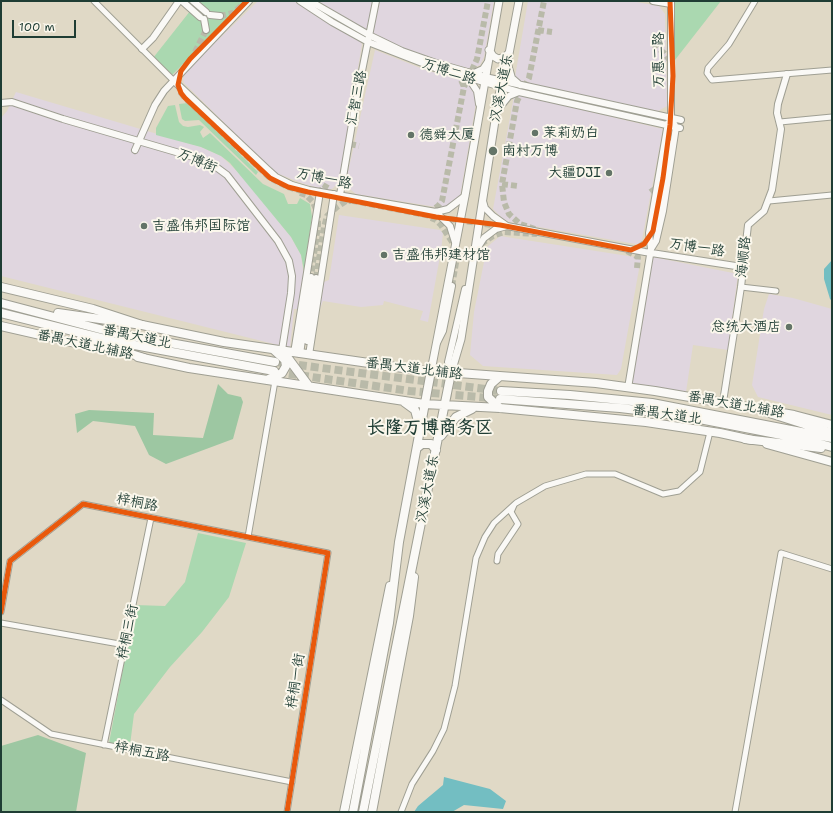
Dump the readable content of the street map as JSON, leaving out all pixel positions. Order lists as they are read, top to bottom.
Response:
{
  "streets": {
    "main road": ["汉溪大道东", "番禺大道北", "番禺大道北辅路"],
    "street": [
      "万惠二路",
      "万博二路",
      "汇智三路",
      "万博街",
      "万博一路",
      "海顺路",
      "梓桐路",
      "梓桐三街",
      "梓桐一街",
      "梓桐五路"
    ]
  },
  "crossings": [
    ["万惠二路", "万博二路"],
    ["万博二路", "汉溪大道东"],
    ["万博二路", "汇智三路"],
    ["汉溪大道东", "番禺大道北辅路"],
    ["汇智三路", "万博一路"],
    ["汇智三路", "番禺大道北辅路"],
    ["万博街", "番禺大道北辅路"],
    ["万博一路", "海顺路"],
    ["海顺路", "番禺大道北辅路"],
    ["梓桐路", "梓桐三街"],
    ["梓桐路", "梓桐一街"],
    ["梓桐三街", "梓桐五路"],
    ["梓桐一街", "梓桐五路"]
  ],
  "districts": ["长隆万博商务区"],
  "places": [
    "茉莉奶白",
    "德舜大厦",
    "南村万博",
    "大疆DJI",
    "吉盛伟邦国际馆",
    "吉盛伟邦建材馆",
    "总统大酒店"
  ],
  "scale_bar": "100 m"
}
